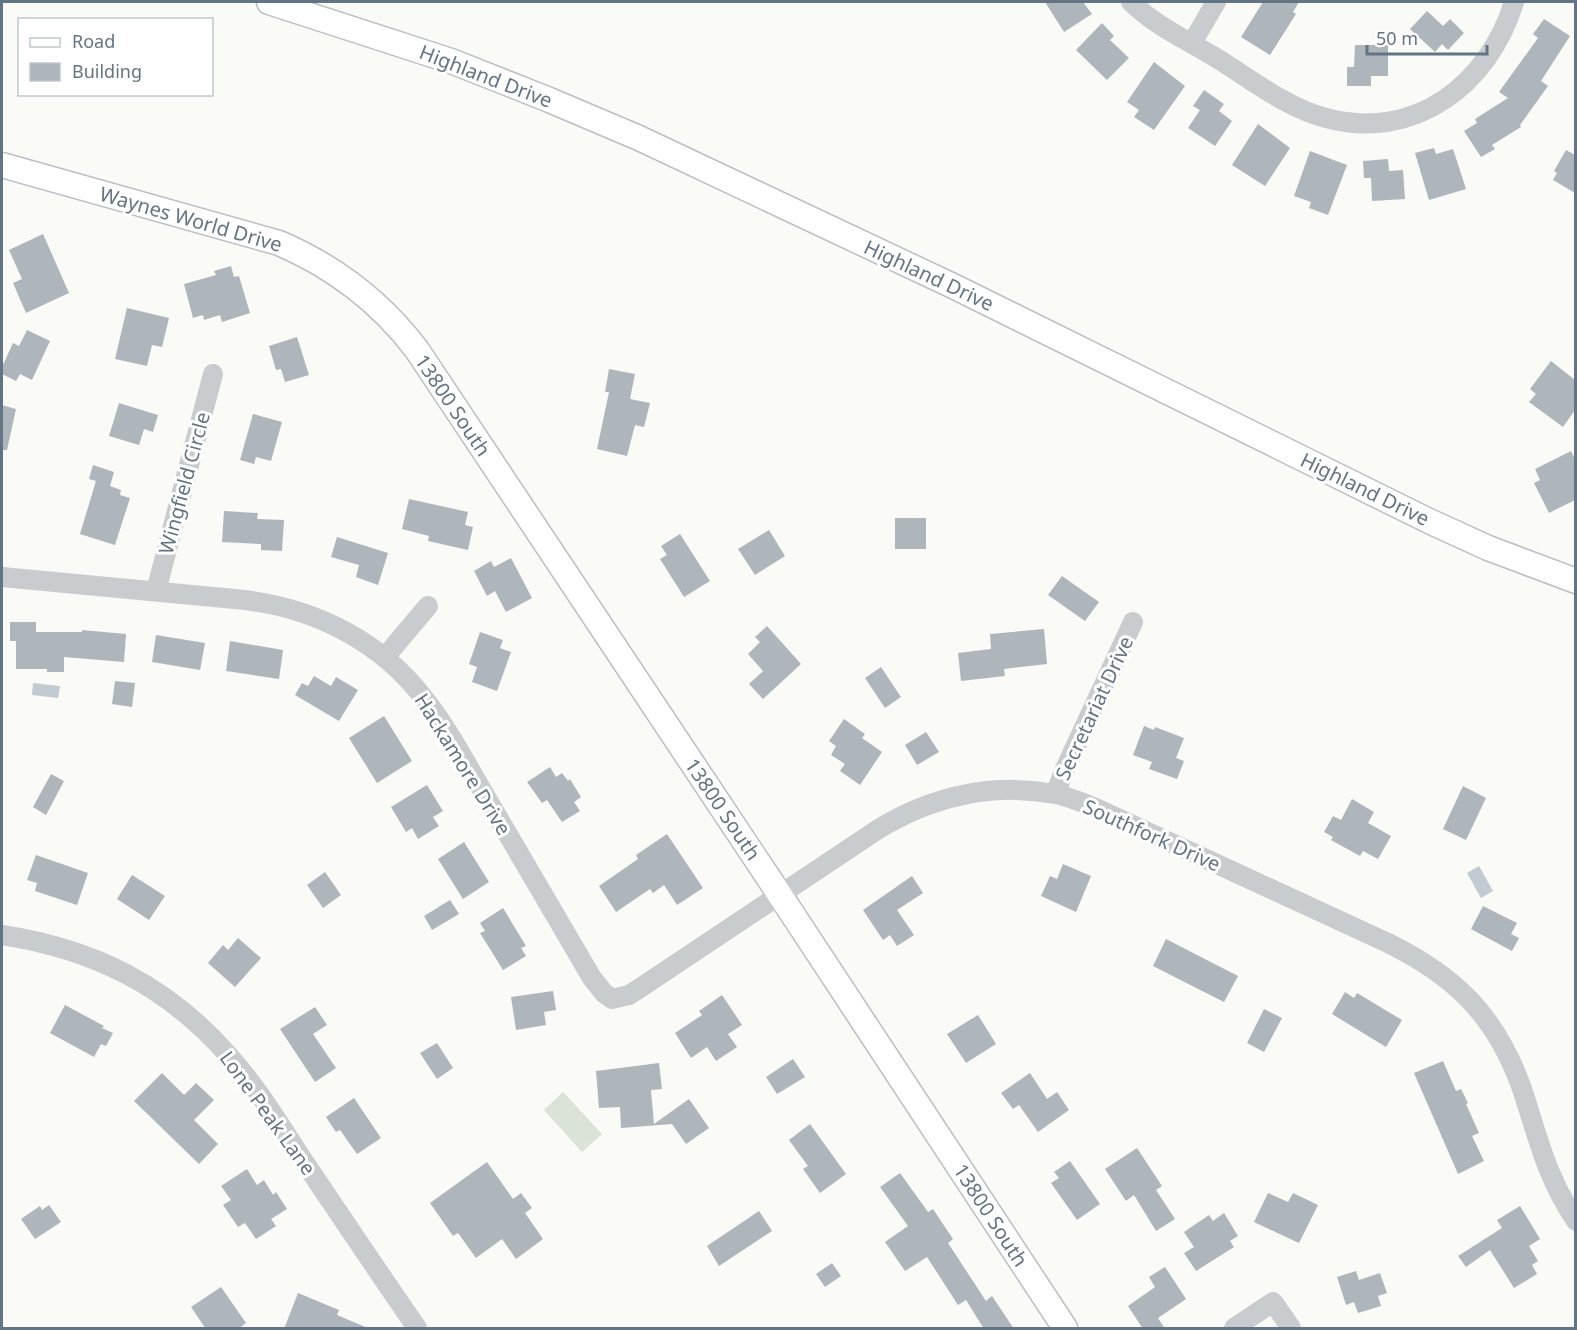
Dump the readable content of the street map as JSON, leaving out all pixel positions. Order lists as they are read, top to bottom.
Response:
{
  "streets": {
    "main road": ["Highland Drive", "Waynes World Drive", "13800 South"],
    "street": [
      "Wingfield Circle",
      "Secretariat Drive",
      "Hackamore Drive",
      "Southfork Drive",
      "Lone Peak Lane"
    ]
  },
  "crossings": [
    ["Waynes World Drive", "13800 South"],
    ["13800 South", "Southfork Drive"],
    ["Wingfield Circle", "Hackamore Drive"],
    ["Secretariat Drive", "Southfork Drive"],
    ["Hackamore Drive", "Southfork Drive"]
  ],
  "legend": ["Road", "Building"],
  "scale_bar": "50 m"
}
